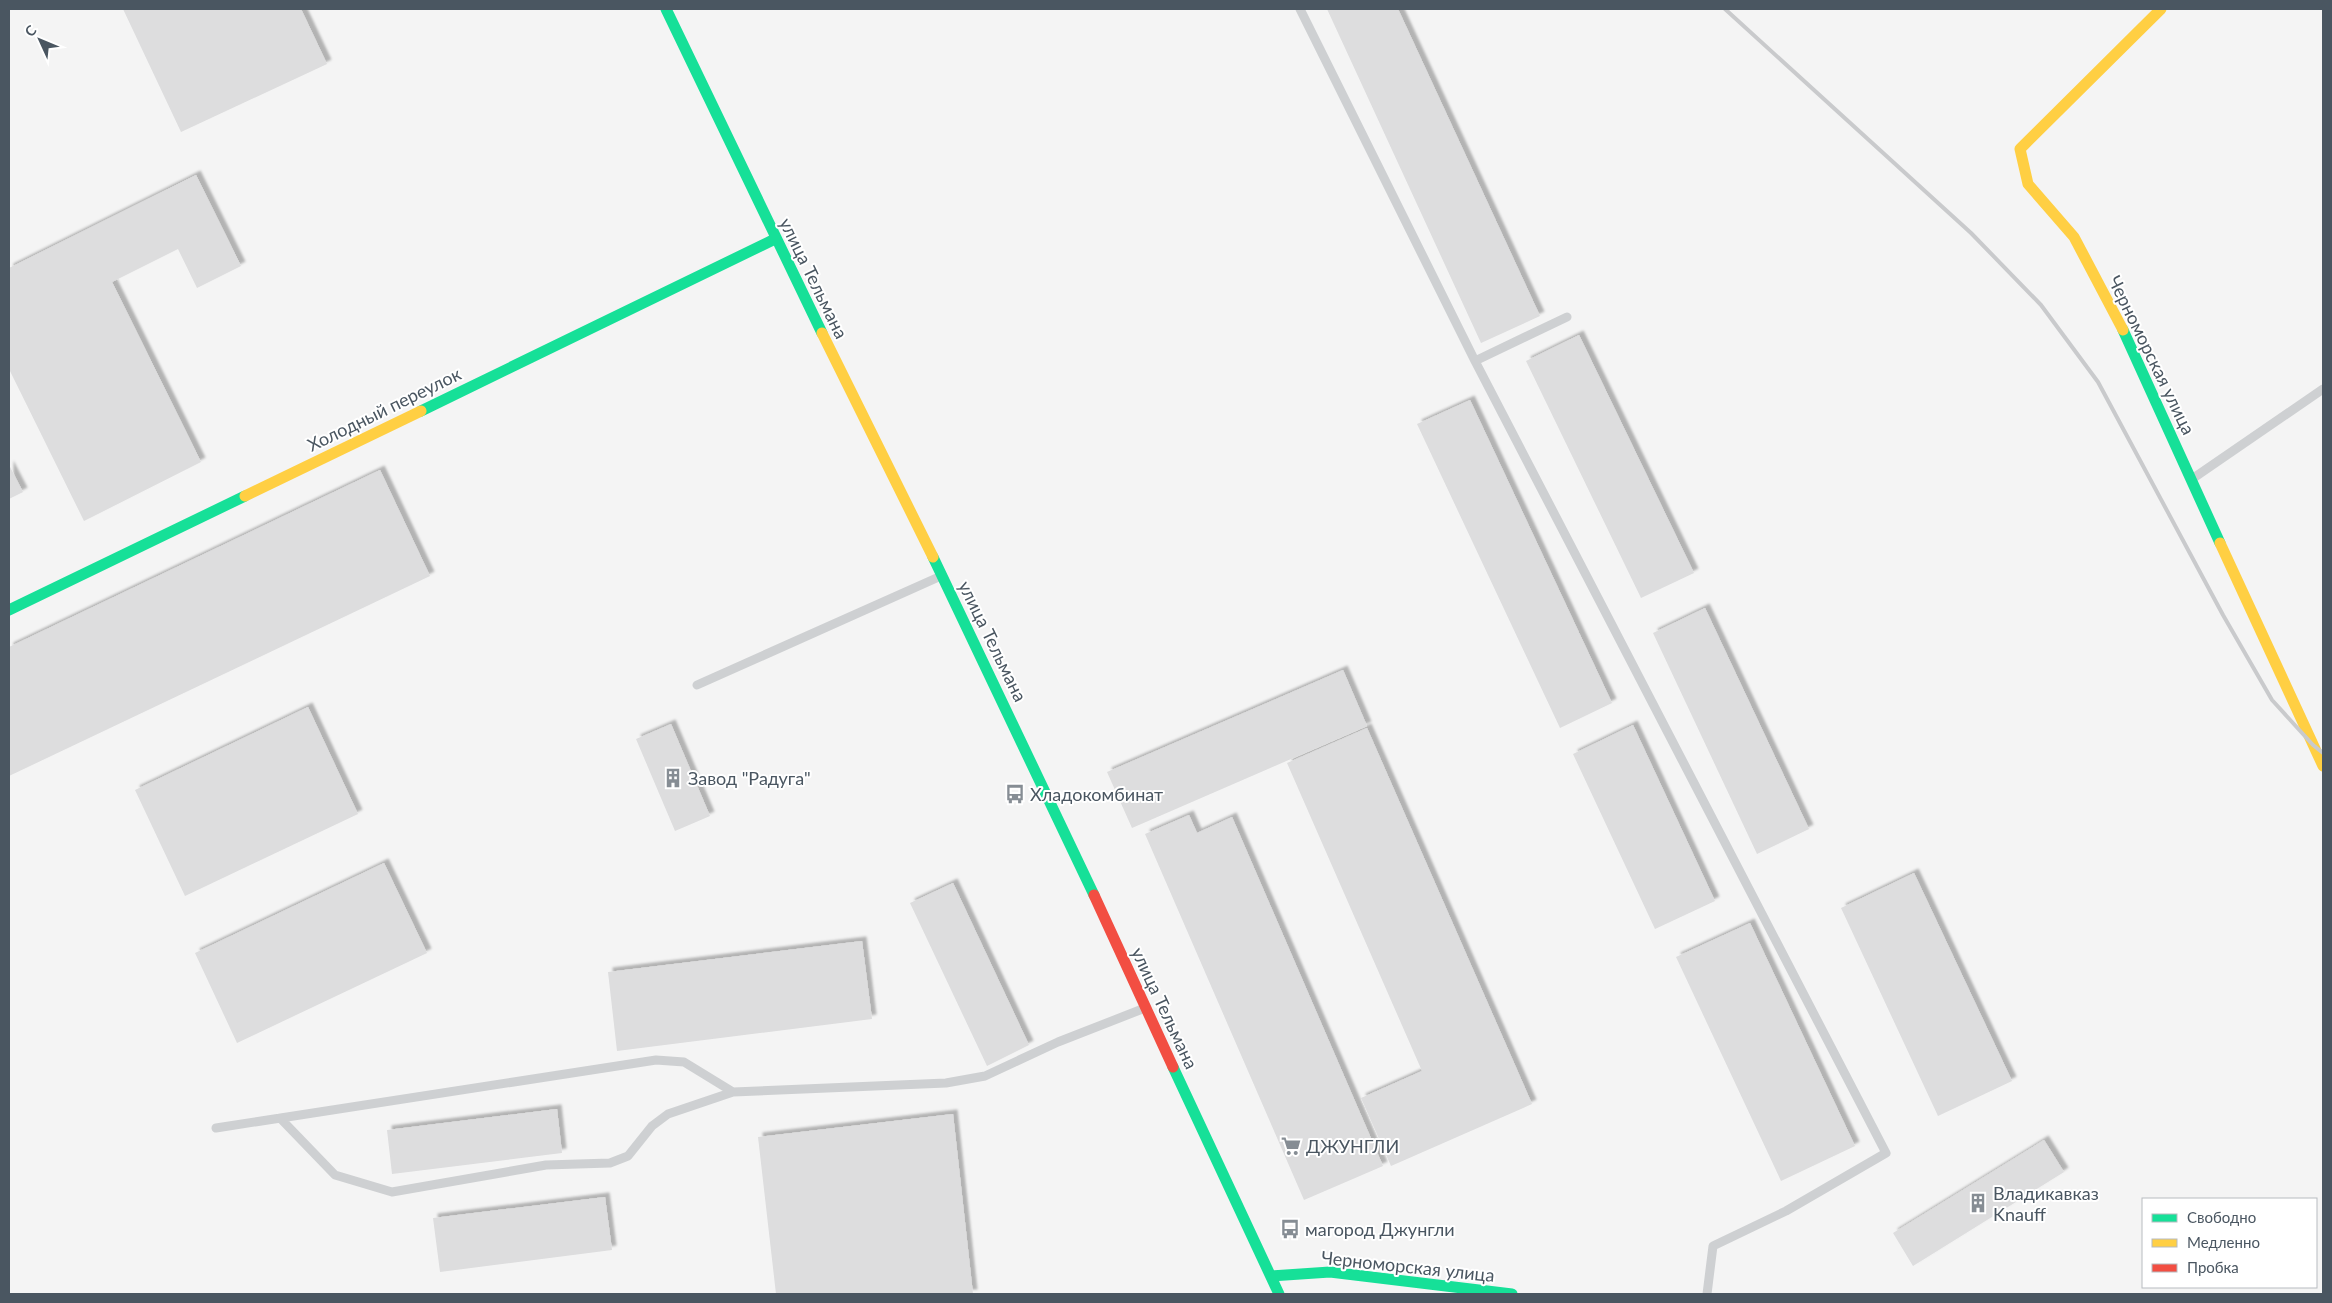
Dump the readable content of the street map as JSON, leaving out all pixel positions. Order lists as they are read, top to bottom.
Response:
{
  "streets": {
    "street": ["улица Тельмана", "Черноморская улица", "Холодный переулок"]
  },
  "crossings": [
    ["улица Тельмана", "Черноморская улица"],
    ["улица Тельмана", "Холодный переулок"]
  ],
  "places": {
    "building": ["Завод \"Радуга\"", "Владикавказ Knauff"],
    "bus stop": ["Хладокомбинат", "магород Джунгли"],
    "supermarket": ["ДЖУНГЛИ"]
  },
  "legend": ["Свободно", "Медленно", "Пробка"],
  "north": "top left"
}
